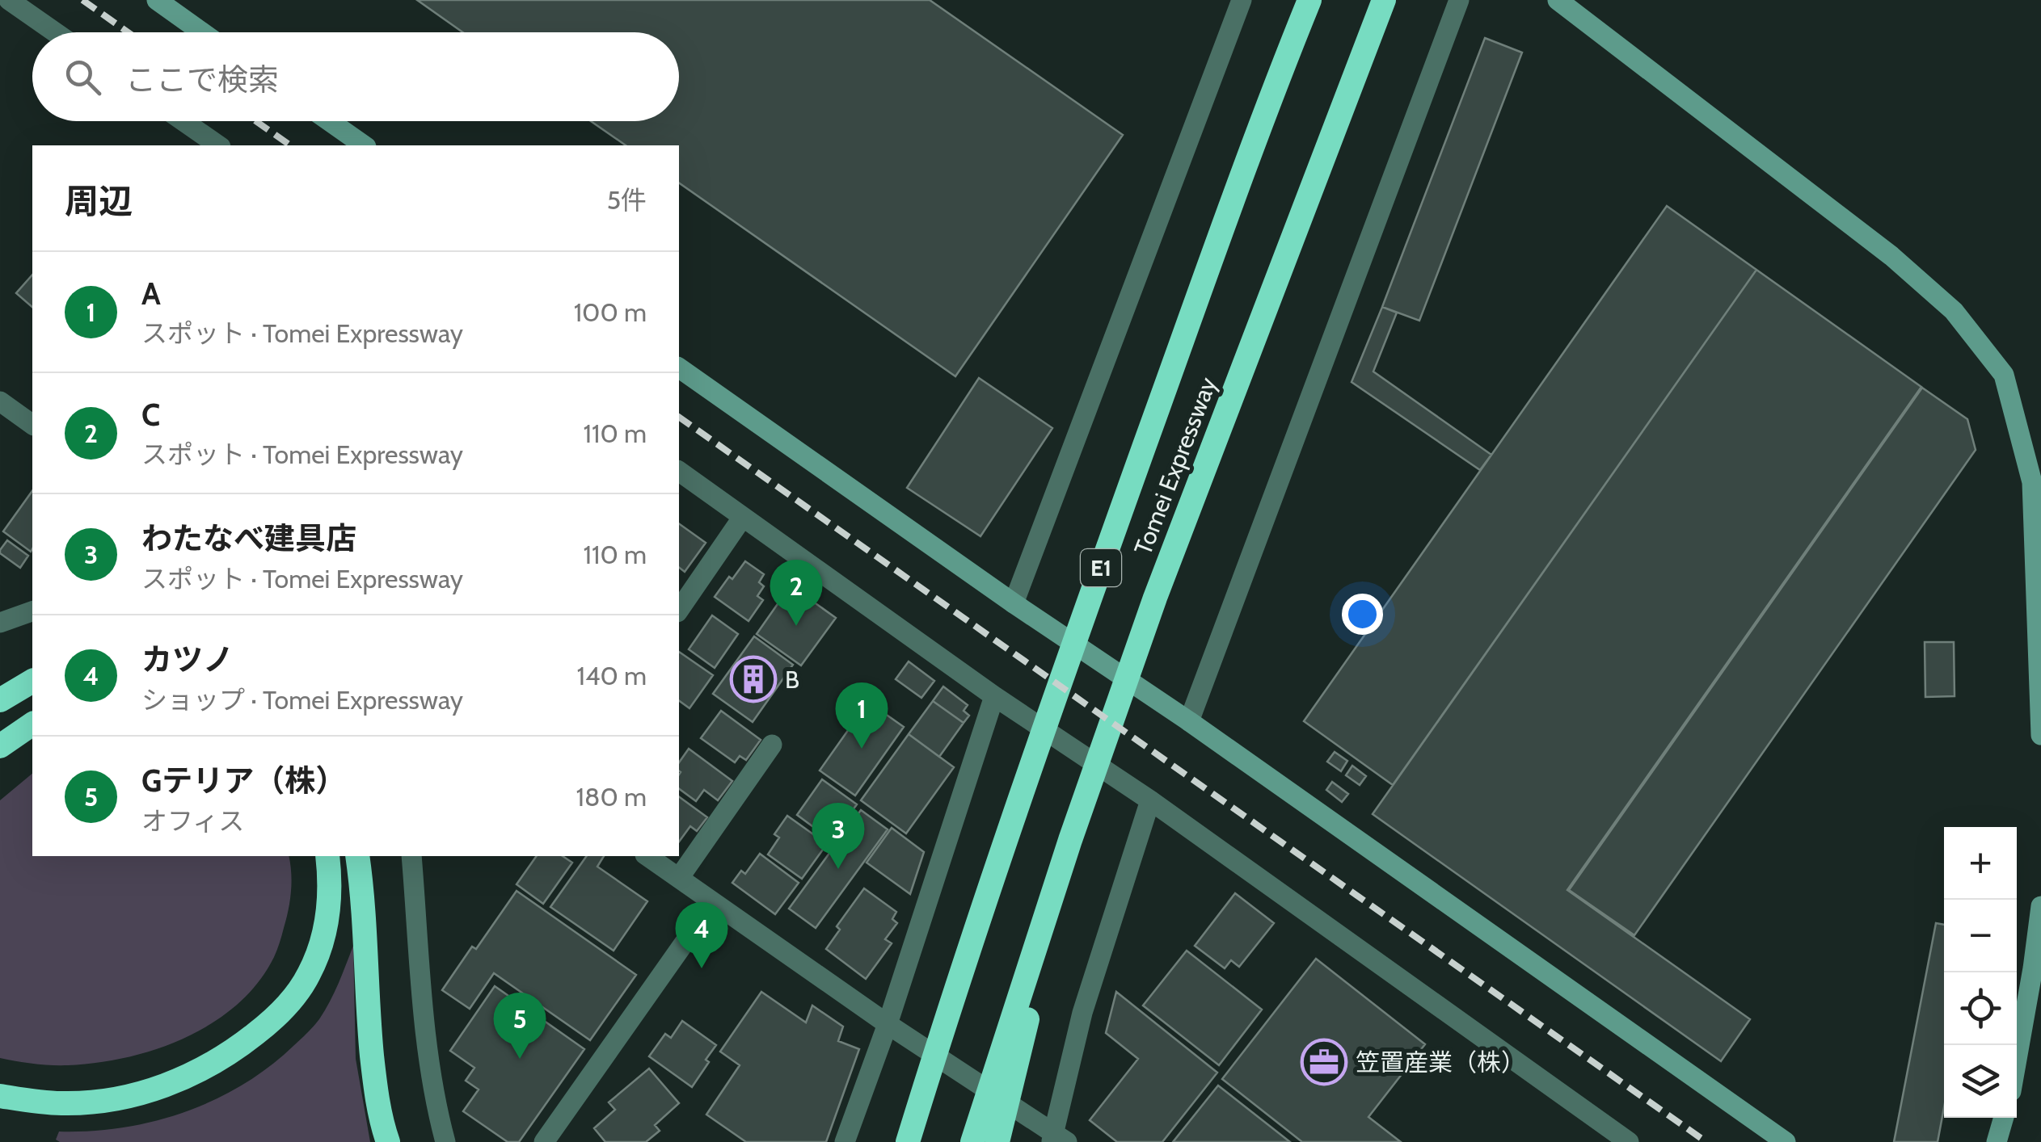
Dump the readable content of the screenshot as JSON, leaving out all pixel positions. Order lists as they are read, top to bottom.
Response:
{
  "streets": {
    "highway": ["Tomei Expressway", "E1"]
  },
  "places": {
    "building": ["B"],
    "office": ["笠置産業（株）"]
  },
  "page": {
    "search": "ここで検索",
    "heading": ["周辺", "5件"],
    "list": [
      {
        "mark": "1",
        "name": "A",
        "note": "スポット · Tomei Expressway",
        "value": "100 m"
      },
      {
        "mark": "2",
        "name": "C",
        "note": "スポット · Tomei Expressway",
        "value": "110 m"
      },
      {
        "mark": "3",
        "name": "わたなべ建具店",
        "note": "スポット · Tomei Expressway",
        "value": "110 m"
      },
      {
        "mark": "4",
        "name": "カツノ",
        "note": "ショップ · Tomei Expressway",
        "value": "140 m"
      },
      {
        "mark": "5",
        "name": "Gテリア（株）",
        "note": "オフィス",
        "value": "180 m"
      }
    ],
    "pins": [
      "2",
      "1",
      "3",
      "4",
      "5"
    ],
    "map_buttons": ["+", "−"]
  }
}
